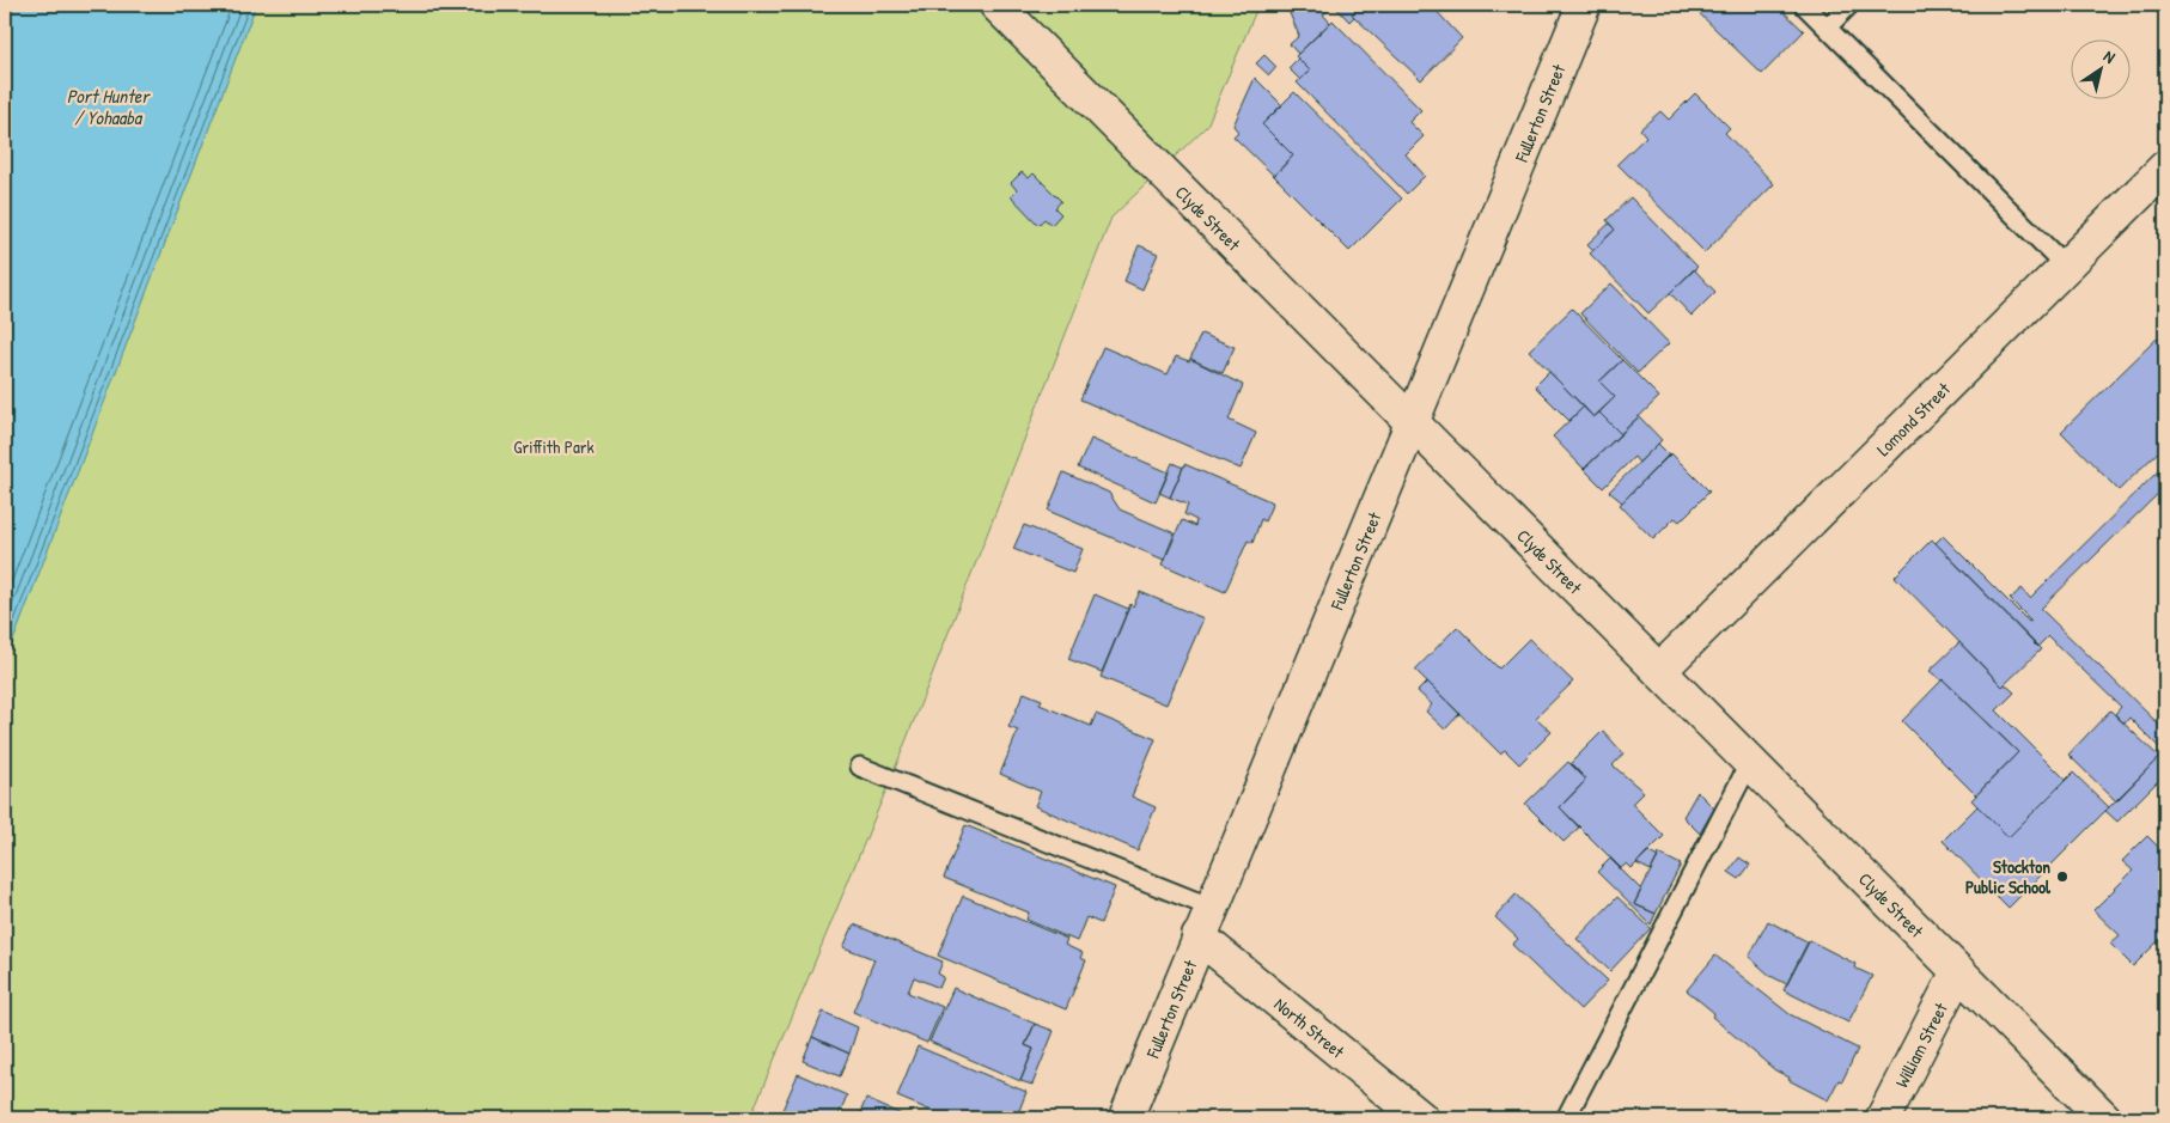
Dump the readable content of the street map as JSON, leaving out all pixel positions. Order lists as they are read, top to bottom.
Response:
{
  "streets": {
    "street": [
      "Fullerton Street",
      "Clyde Street",
      "Lomond Street",
      "North Street",
      "William Street"
    ]
  },
  "crossings": [
    ["Fullerton Street", "Clyde Street"],
    ["Fullerton Street", "North Street"],
    ["Clyde Street", "Lomond Street"],
    ["Clyde Street", "William Street"]
  ],
  "water": ["Port Hunter / Yohaaba"],
  "parks": ["Griffith Park"],
  "places": ["Stockton Public School"],
  "north": "top right"
}
